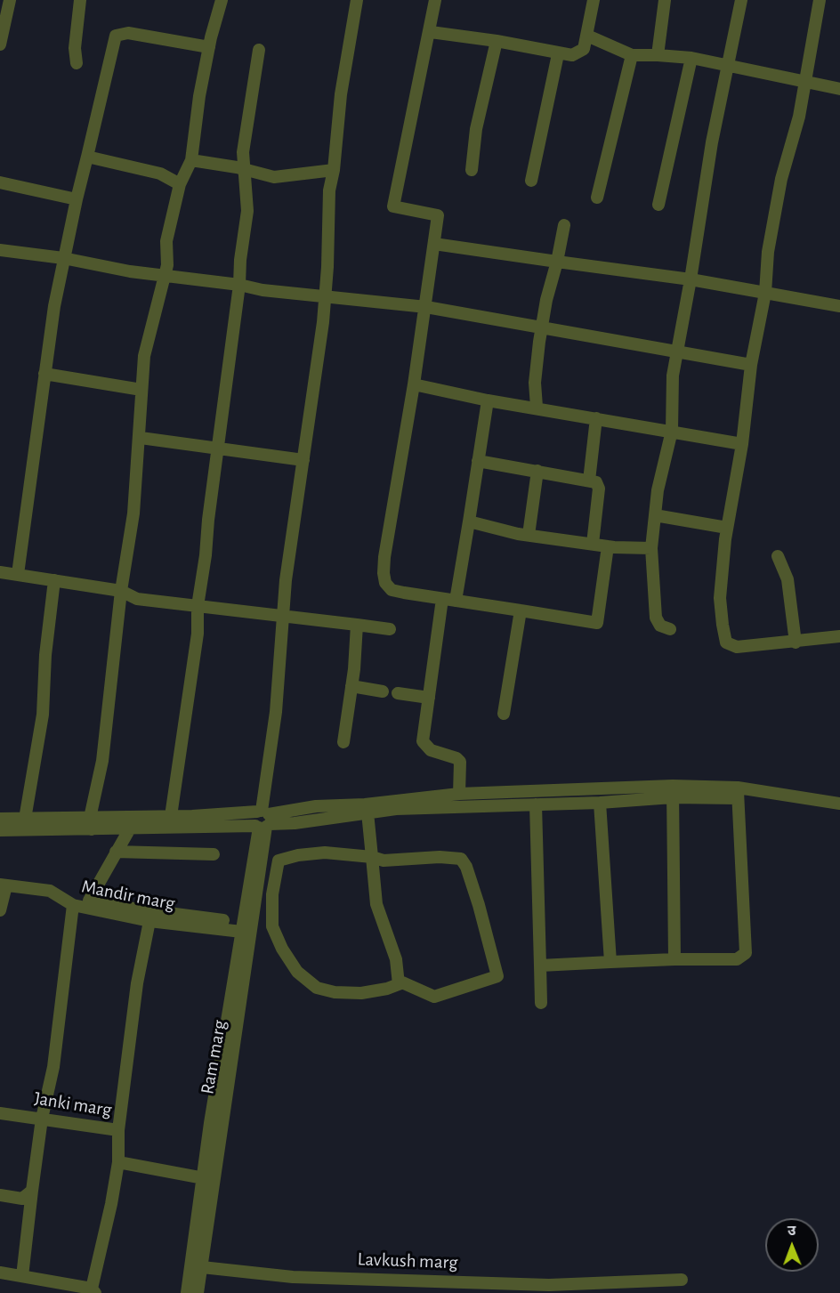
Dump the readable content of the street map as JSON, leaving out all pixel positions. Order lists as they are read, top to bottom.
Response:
{
  "streets": {
    "street": [
      "Mandir marg",
      "Ram marg",
      "Janki marg",
      "Lavkush marg"
    ]
  },
  "crossings": [
    ["Mandir marg", "Ram marg"],
    ["Ram marg", "Lavkush marg"]
  ],
  "north": "top"
}
